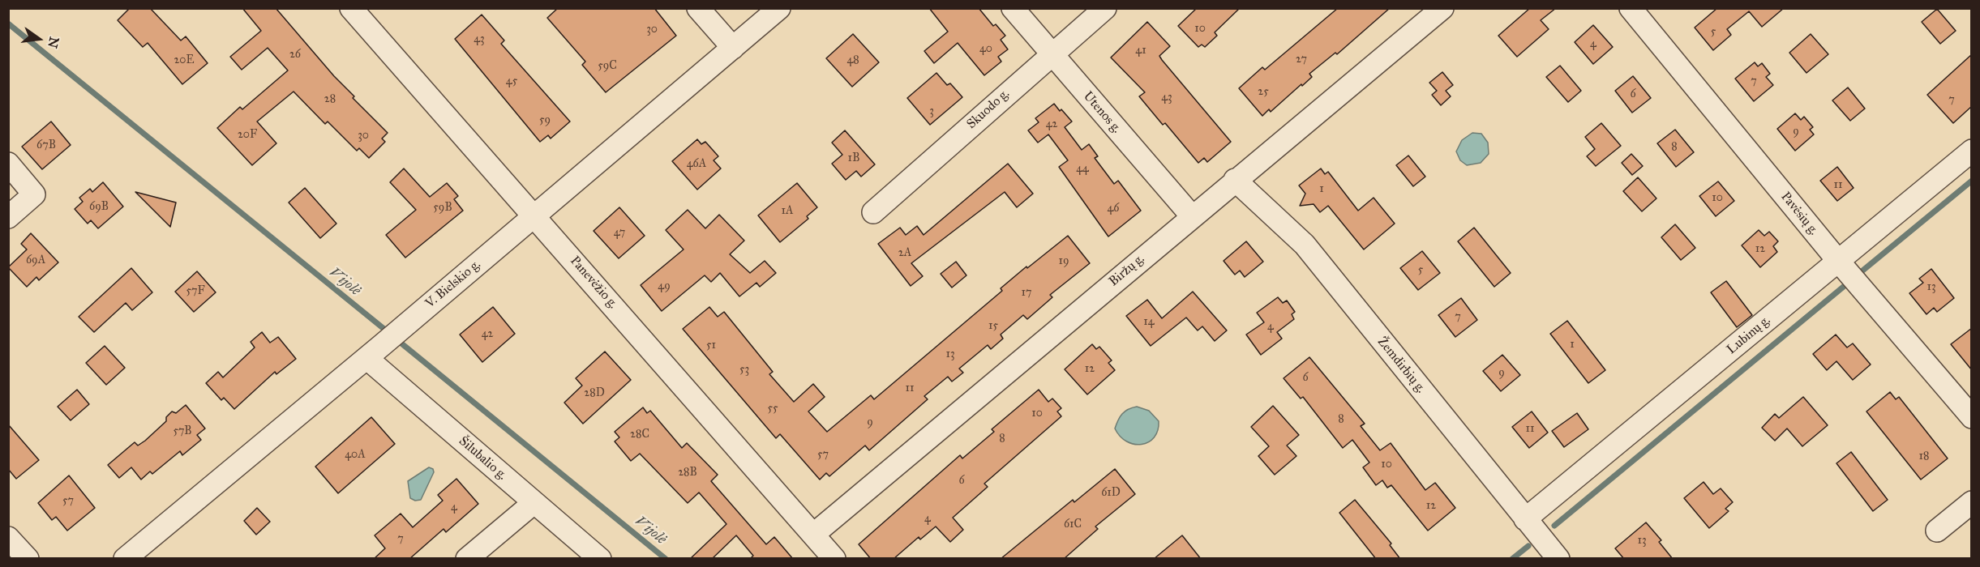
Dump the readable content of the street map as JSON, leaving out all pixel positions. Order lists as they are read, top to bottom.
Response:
{
  "streets": {
    "street": [
      "Skuodo g.",
      "Utenos g.",
      "Pavėsių g.",
      "Biržų g.",
      "Panevėžio g.",
      "V. Bielskio g.",
      "Lubinų g.",
      "Žemdirbių g.",
      "Šilubalio g."
    ]
  },
  "crossings": [
    ["Skuodo g.", "Utenos g."],
    ["Utenos g.", "Biržų g."],
    ["Pavėsių g.", "Lubinų g."],
    ["Biržų g.", "Panevėžio g."],
    ["Biržų g.", "Žemdirbių g."],
    ["Panevėžio g.", "V. Bielskio g."],
    ["V. Bielskio g.", "Šilubalio g."],
    ["Lubinų g.", "Žemdirbių g."]
  ],
  "water": ["Vijolė"],
  "house_numbers": [
    "10",
    "30",
    "5",
    "43",
    "4",
    "40",
    "41",
    "26",
    "27",
    "20E",
    "48",
    "59C",
    "45",
    "7",
    "25",
    "6",
    "43",
    "28",
    "7",
    "3",
    "59",
    "42",
    "9",
    "20F",
    "30",
    "67B",
    "8",
    "1B",
    "46A",
    "44",
    "11",
    "1",
    "10",
    "69B",
    "59B",
    "46",
    "1A",
    "47",
    "12",
    "2A",
    "69A",
    "19",
    "5",
    "49",
    "13",
    "57F",
    "17",
    "7",
    "14",
    "15",
    "4",
    "42",
    "1",
    "51",
    "13",
    "12",
    "53",
    "9",
    "6",
    "11",
    "28D",
    "55",
    "10",
    "8",
    "9",
    "11",
    "57B",
    "28C",
    "8",
    "40A",
    "57",
    "18",
    "10",
    "28B",
    "6",
    "61D",
    "57",
    "12",
    "4",
    "4",
    "61C",
    "7",
    "13"
  ],
  "north": "right"
}
